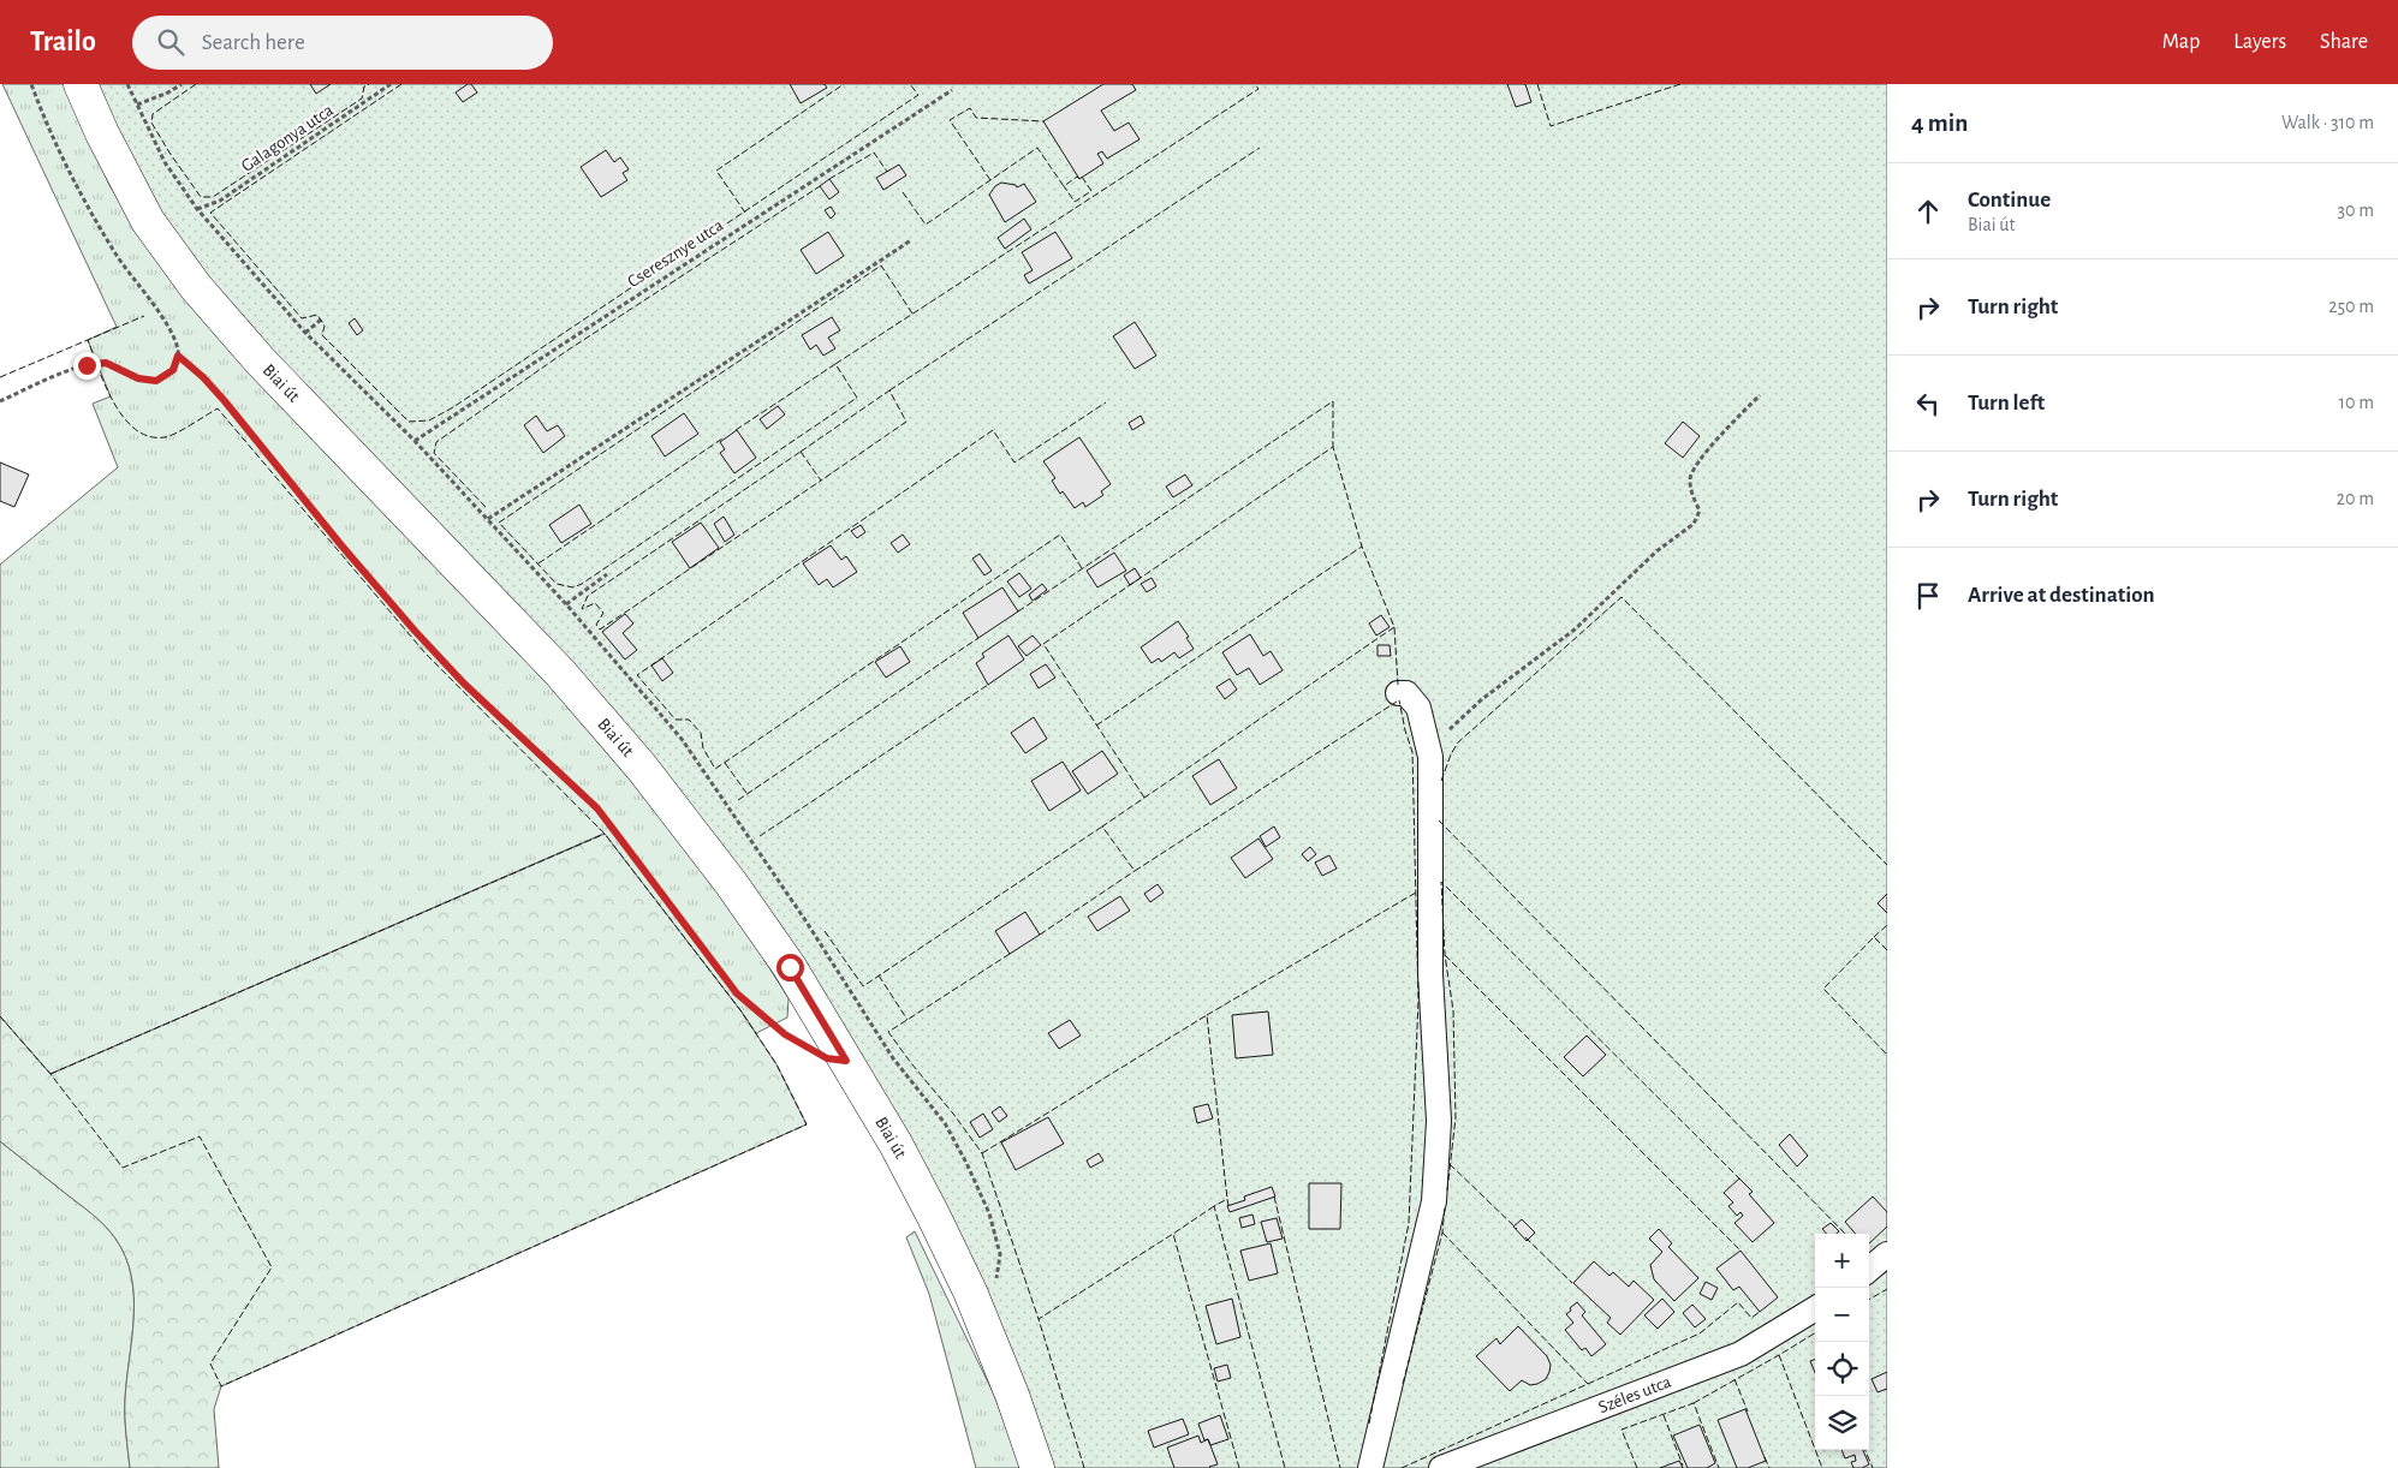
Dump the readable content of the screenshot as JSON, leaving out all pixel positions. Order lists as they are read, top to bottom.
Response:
{
  "streets": {
    "main road": ["Biai út"],
    "street": ["Széles utca"],
    "path": ["Galagonya utca", "Cseresznye utca"]
  },
  "page": {
    "header": "Trailo",
    "search": "Search here",
    "nav": ["Map", "Layers", "Share"],
    "heading": ["4 min", "Walk · 310 m"],
    "list": [
      ["Continue", "Biai út", "30 m"],
      ["Turn right", "250 m"],
      ["Turn left", "10 m"],
      ["Turn right", "20 m"],
      "Arrive at destination"
    ],
    "map_buttons": ["+", "−"]
  }
}
